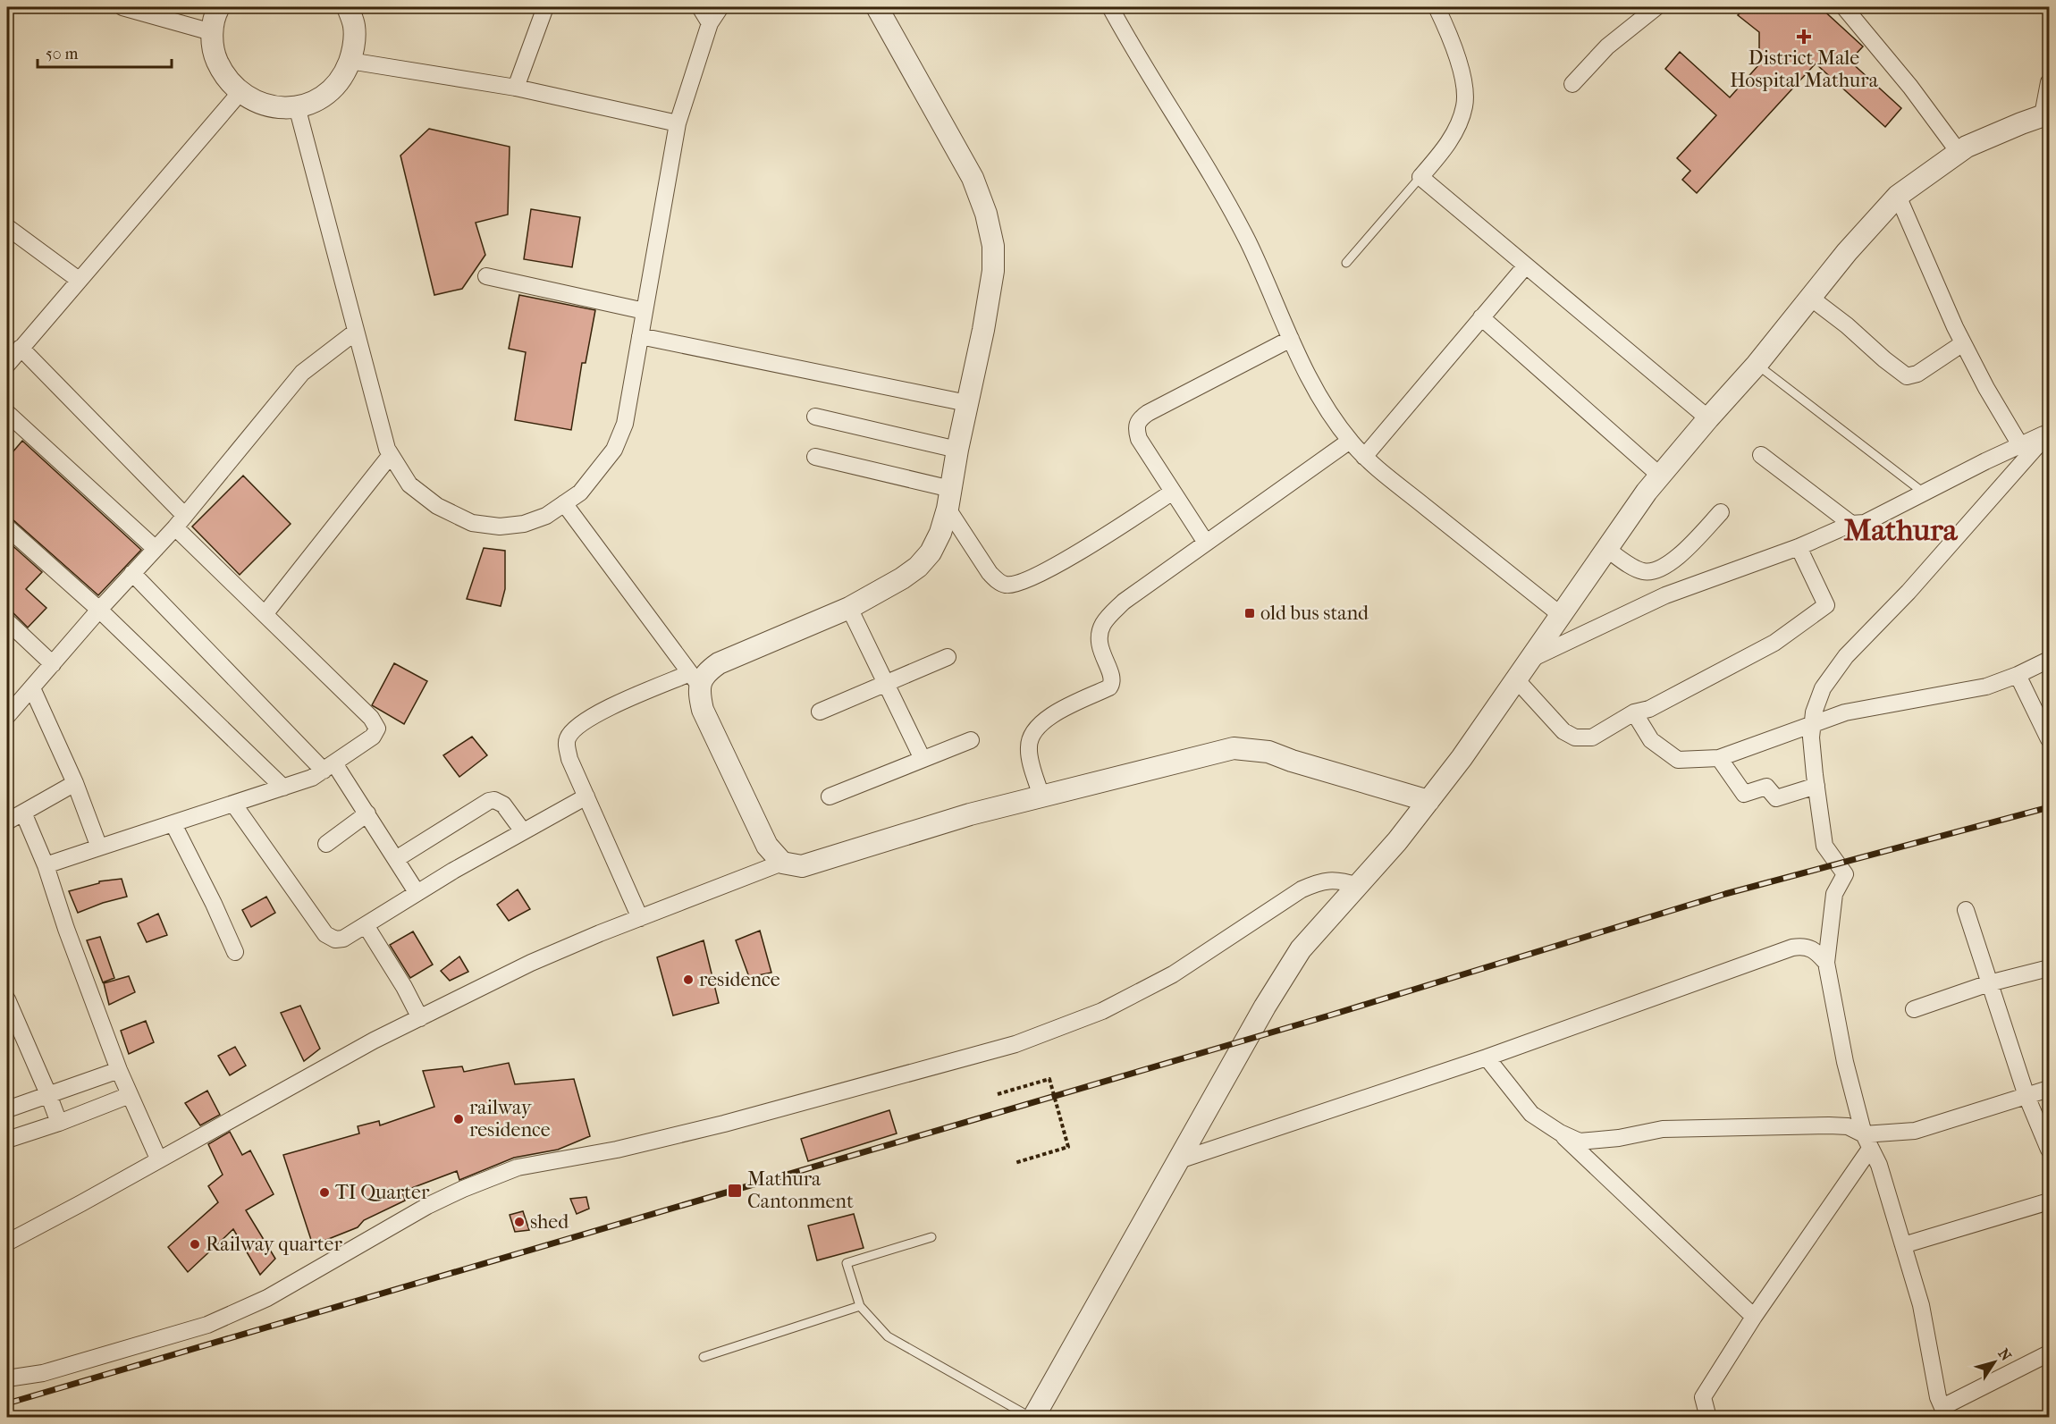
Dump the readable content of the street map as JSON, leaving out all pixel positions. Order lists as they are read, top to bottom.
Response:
{
  "districts": ["Mathura"],
  "places": {
    "health": ["District Male Hospital Mathura"],
    "transit": ["old bus stand", "Mathura Cantonment"],
    "other": [
      "residence",
      "railway residence",
      "TI Quarter",
      "shed",
      "Railway quarter"
    ]
  },
  "scale_bar": "50 m",
  "north": "top right"
}
